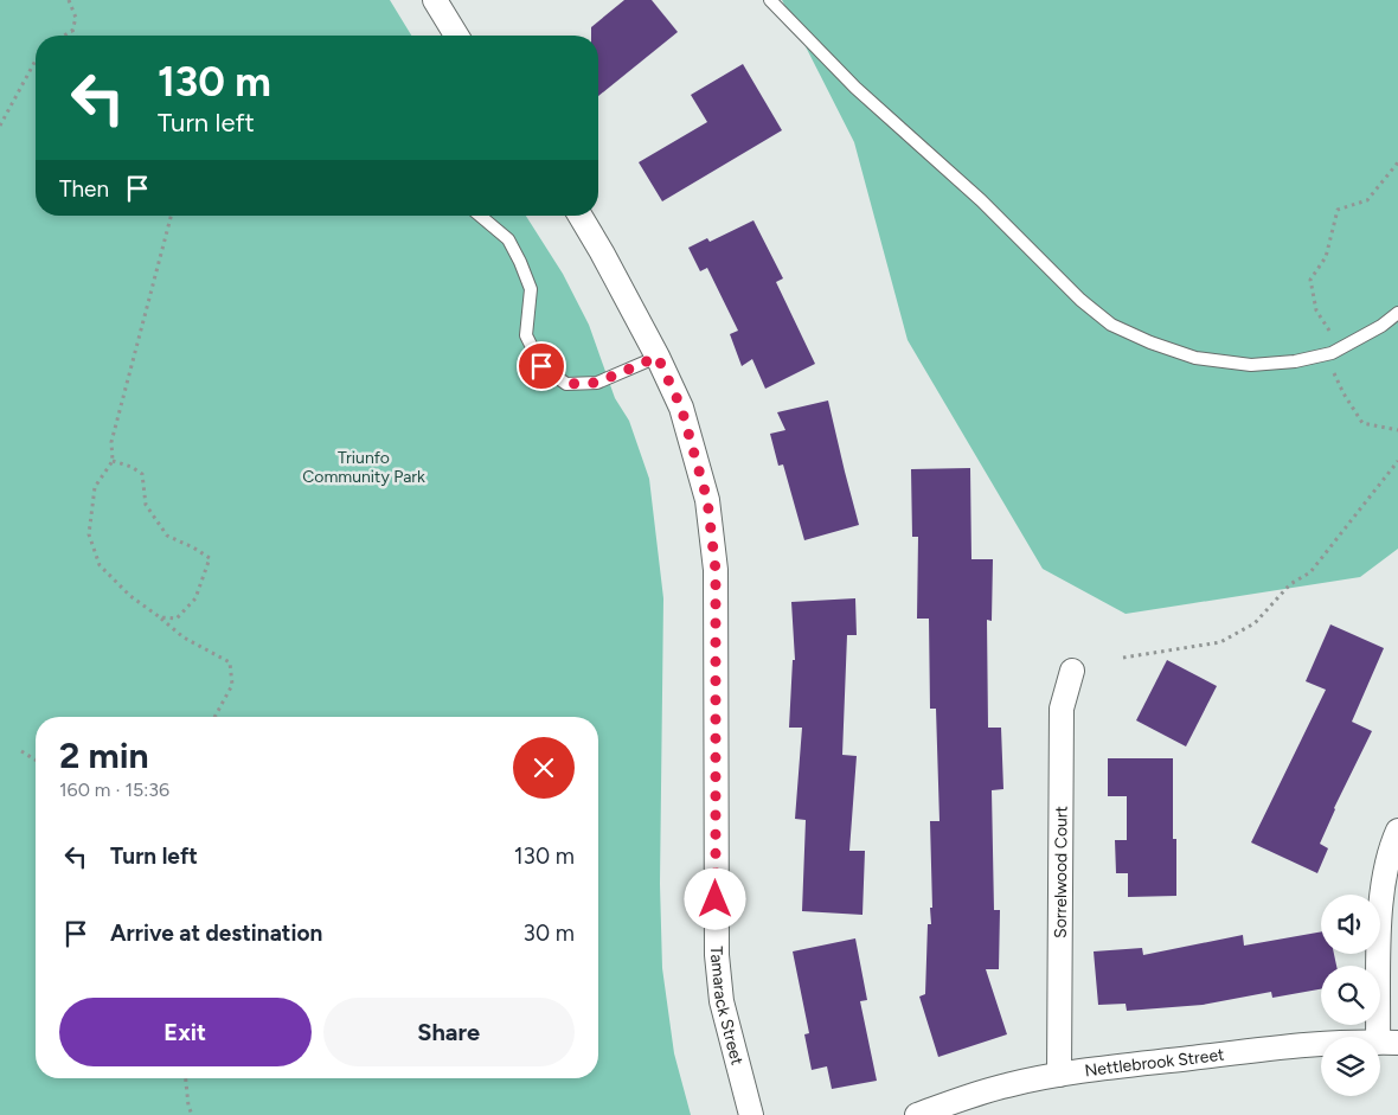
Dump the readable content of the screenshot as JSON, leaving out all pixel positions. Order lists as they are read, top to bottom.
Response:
{
  "streets": {
    "street": ["Sorrelwood Court", "Tamarack Street", "Nettlebrook Street"]
  },
  "crossings": [
    ["Sorrelwood Court", "Nettlebrook Street"]
  ],
  "parks": ["Triunfo Community Park"],
  "page": {
    "turn": ["130 m", "Turn left"],
    "then": "Then",
    "heading": ["2 min", "160 m · 15:36"],
    "list": [
      {
        "name": "Turn left",
        "value": "130 m"
      },
      {
        "name": "Arrive at destination",
        "value": "30 m"
      }
    ],
    "buttons": ["Exit", "Share"]
  }
}
